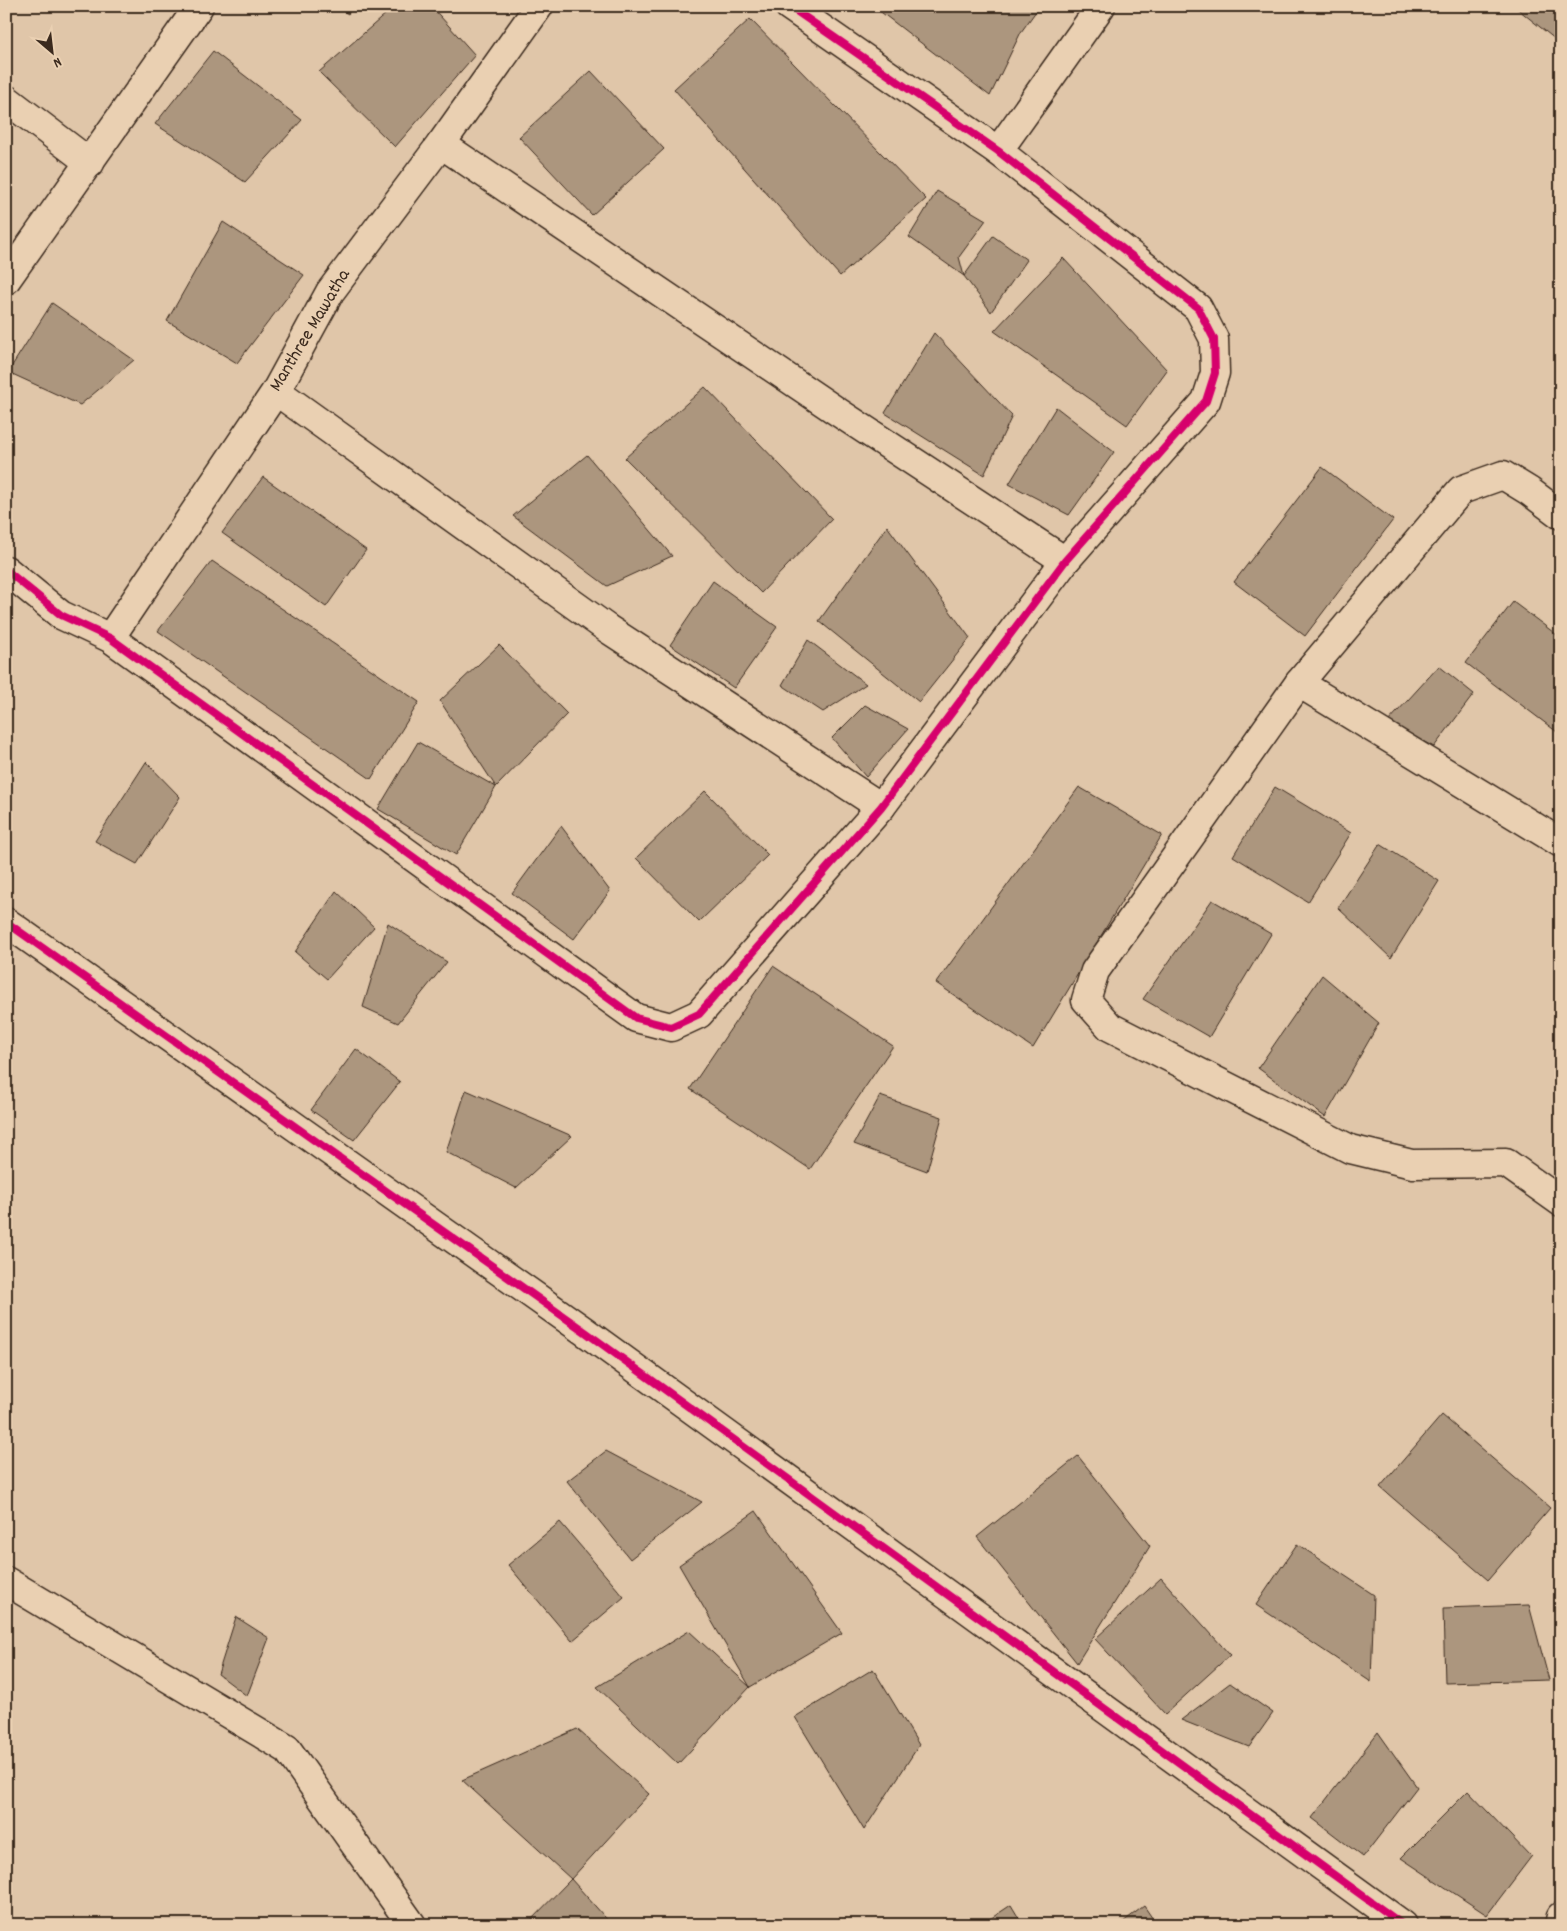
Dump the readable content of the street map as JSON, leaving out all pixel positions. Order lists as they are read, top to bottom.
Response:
{
  "streets": {
    "street": ["Manthree Mawatha"]
  },
  "north": "bottom right"
}
